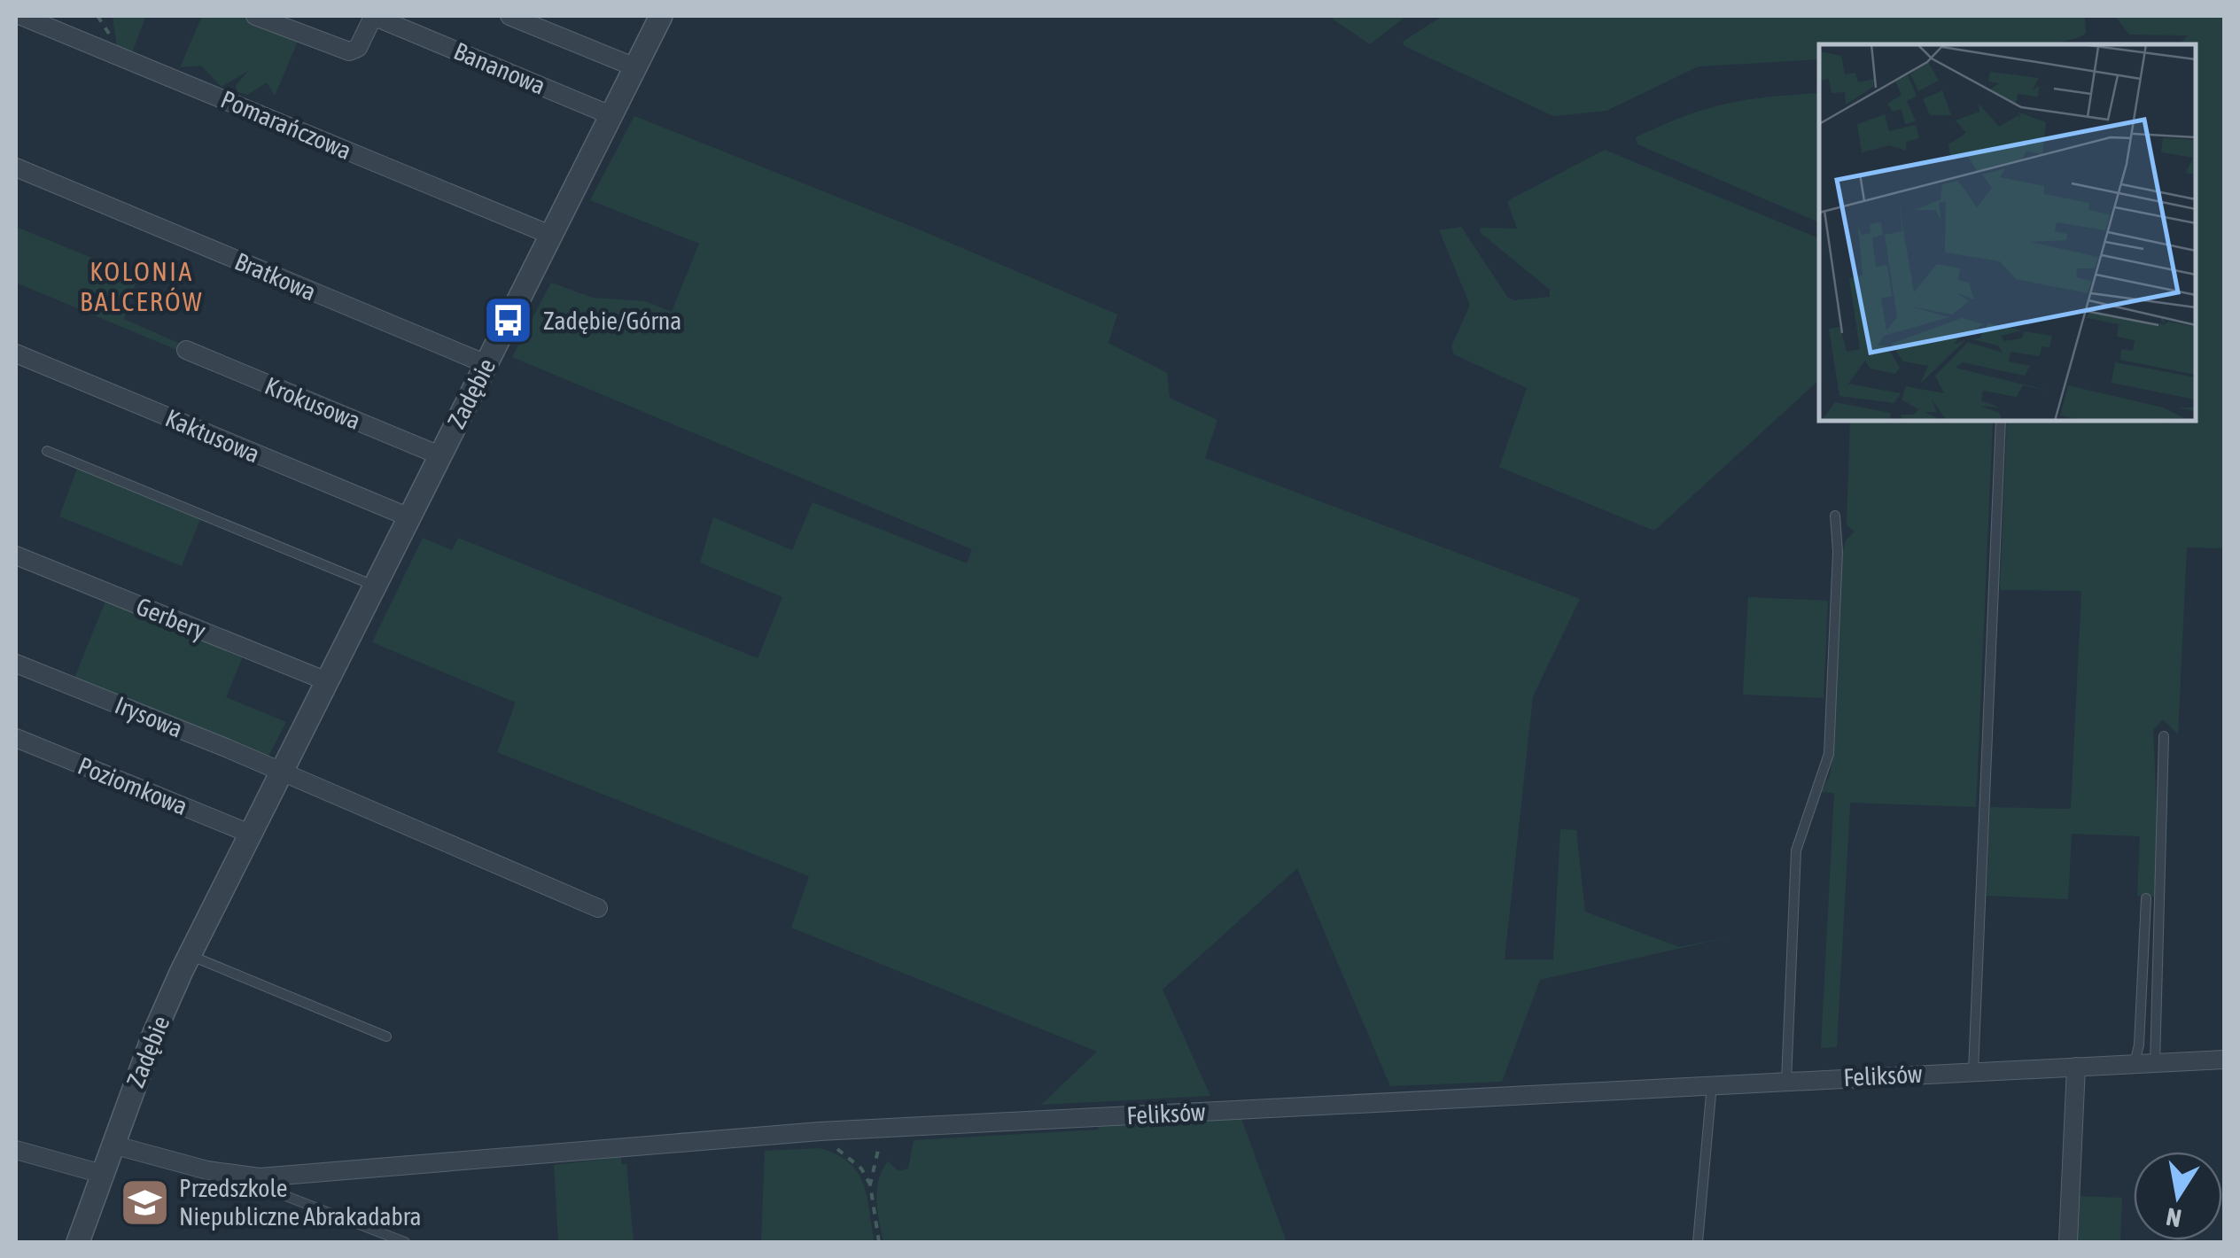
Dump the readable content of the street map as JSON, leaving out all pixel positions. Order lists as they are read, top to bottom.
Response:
{
  "streets": {
    "street": [
      "Bananowa",
      "Pomarańczowa",
      "Bratkowa",
      "Zadębie",
      "Krokusowa",
      "Kaktusowa",
      "Gerbery",
      "Irysowa",
      "Poziomkowa",
      "Feliksów"
    ]
  },
  "crossings": [
    ["Bananowa", "Zadębie"],
    ["Pomarańczowa", "Zadębie"],
    ["Bratkowa", "Zadębie"],
    ["Zadębie", "Krokusowa"],
    ["Zadębie", "Kaktusowa"],
    ["Zadębie", "Gerbery"],
    ["Zadębie", "Irysowa"],
    ["Zadębie", "Poziomkowa"],
    ["Zadębie", "Feliksów"]
  ],
  "districts": ["KOLONIA BALCERÓW"],
  "places": {
    "bus stop": ["Zadębie/Górna"],
    "school or university": ["Przedszkole Niepubliczne Abrakadabra"]
  },
  "north": "bottom"
}
